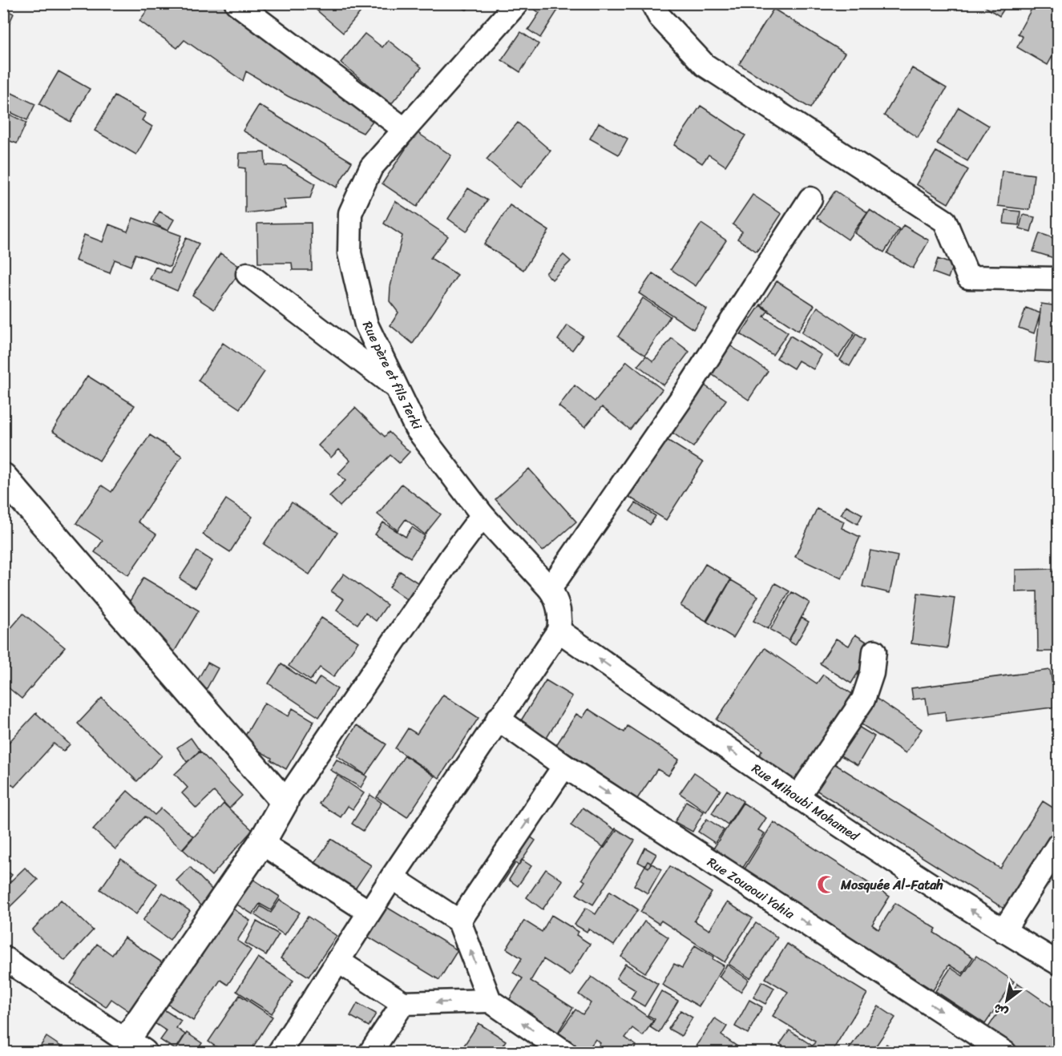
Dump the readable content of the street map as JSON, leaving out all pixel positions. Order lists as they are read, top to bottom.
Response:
{
  "streets": {
    "street": ["Rue père et fils Terki", "Rue Mihoubi Mohamed", "Rue Zouaoui Yahia"]
  },
  "crossings": [
    ["Rue père et fils Terki", "Rue Mihoubi Mohamed"]
  ],
  "one_way": ["Rue Mihoubi Mohamed", "Rue Zouaoui Yahia"],
  "places": {
    "mosque": ["Mosquée Al-Fatah"]
  },
  "north": "bottom left"
}
